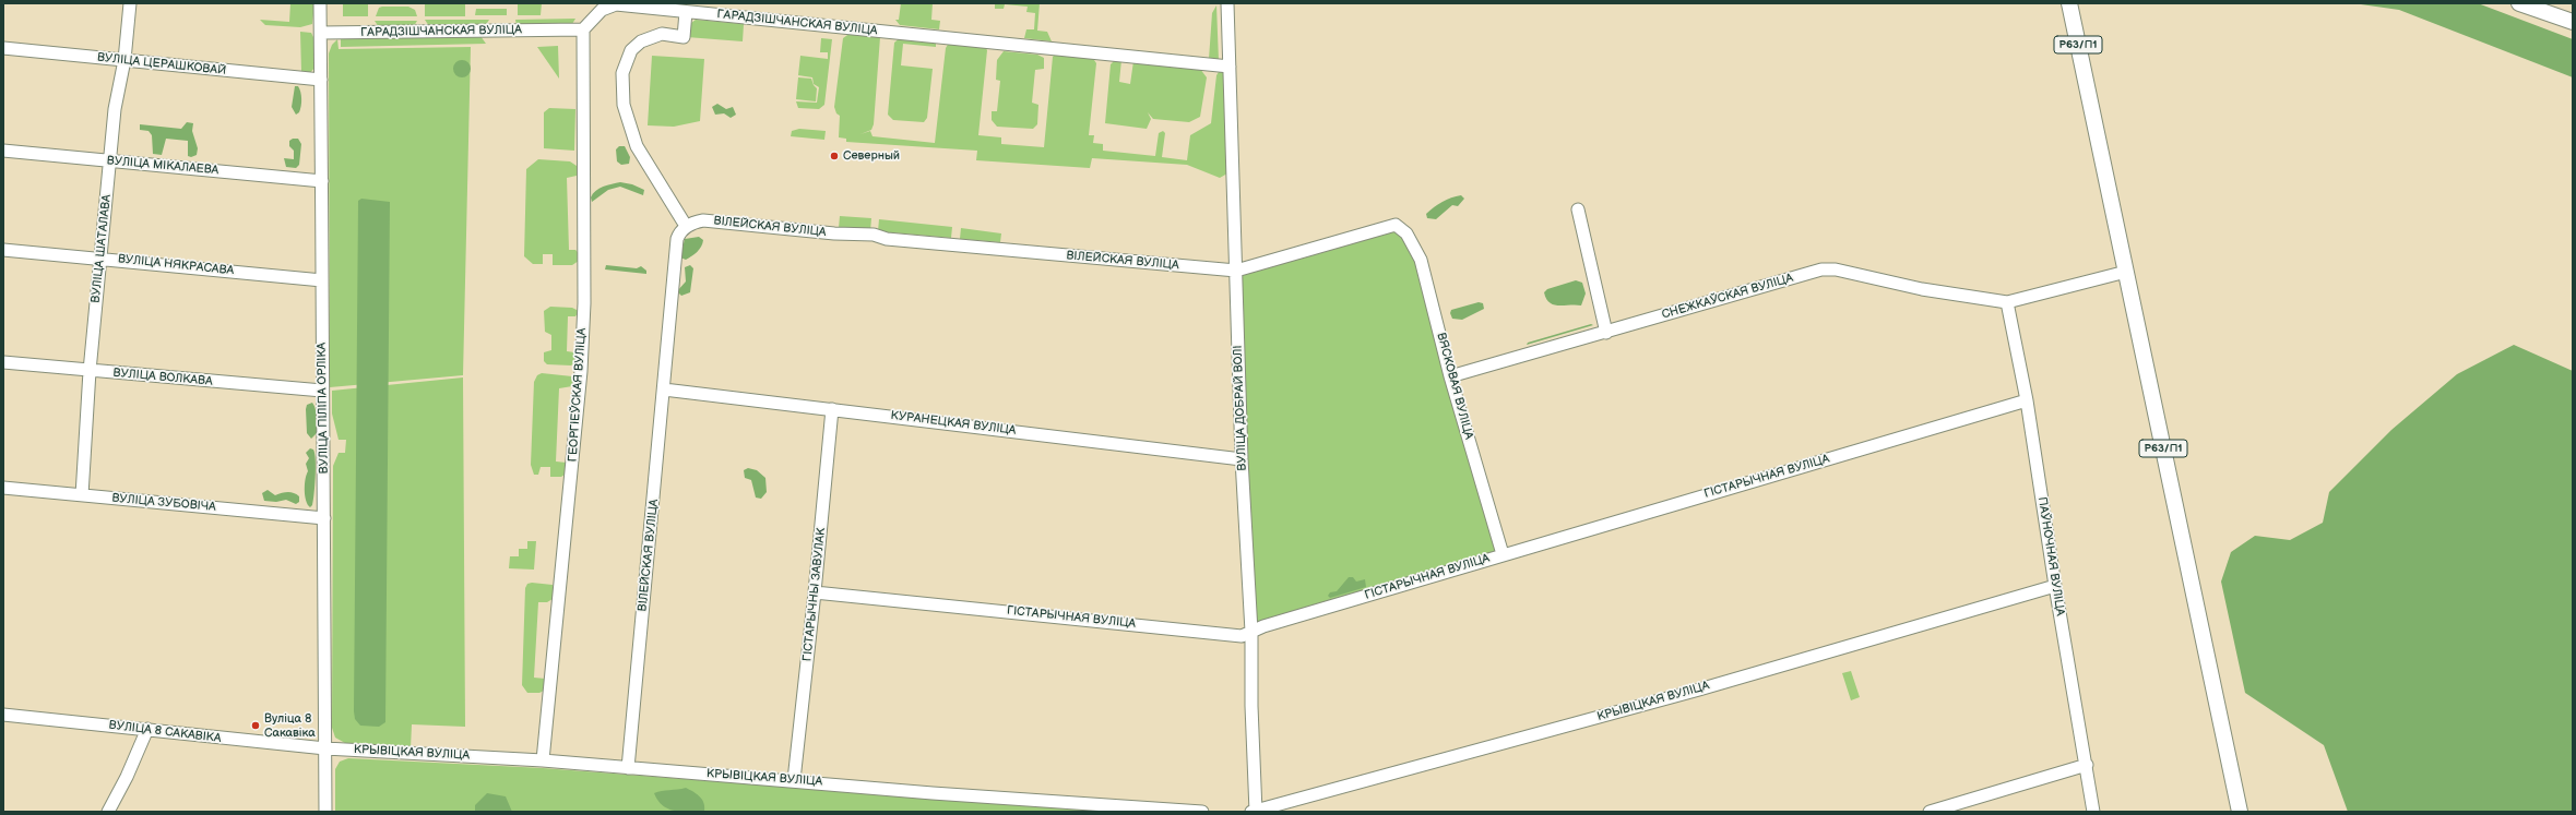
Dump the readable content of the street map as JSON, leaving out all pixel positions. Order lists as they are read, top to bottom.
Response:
{
  "streets": {
    "main road": ["Р63/П1"],
    "street": [
      "ГАРАДЗІШЧАНСКАЯ ВУЛІЦА",
      "ВУЛІЦА ЦЕРАШКОВАЙ",
      "ВУЛІЦА МІКАЛАЕВА",
      "ВІЛЕЙСКАЯ ВУЛІЦА",
      "ВУЛІЦА ШАТАЛАВА",
      "ВУЛІЦА НЯКРАСАВА",
      "СНЕЖКАЎСКАЯ ВУЛІЦА",
      "ВУЛІЦА ВОЛКАВА",
      "ВЯСКОВАЯ ВУЛІЦА",
      "ГЕОРГІЕЎСКАЯ ВУЛІЦА",
      "ВУЛІЦА ПІЛІПА ОРЛІКА",
      "ВУЛІЦА ДОБРАЙ ВОЛІ",
      "КУРАНЕЦКАЯ ВУЛІЦА",
      "ГІСТАРЫЧНАЯ ВУЛІЦА",
      "ВУЛІЦА ЗУБОВІЧА",
      "ПАЎНОЧНАЯ ВУЛІЦА",
      "ГІСТАРЫЧНЫ ЗАВУЛАК",
      "КРЫВІЦКАЯ ВУЛІЦА",
      "ВУЛІЦА 8 САКАВІКА"
    ]
  },
  "crossings": [
    ["ГАРАДЗІШЧАНСКАЯ ВУЛІЦА", "ГЕОРГІЕЎСКАЯ ВУЛІЦА"],
    ["ГАРАДЗІШЧАНСКАЯ ВУЛІЦА", "ВУЛІЦА ПІЛІПА ОРЛІКА"],
    ["ГАРАДЗІШЧАНСКАЯ ВУЛІЦА", "ВУЛІЦА ДОБРАЙ ВОЛІ"],
    ["ВУЛІЦА ЦЕРАШКОВАЙ", "ВУЛІЦА ШАТАЛАВА"],
    ["ВУЛІЦА ЦЕРАШКОВАЙ", "ВУЛІЦА ПІЛІПА ОРЛІКА"],
    ["ВУЛІЦА МІКАЛАЕВА", "ВУЛІЦА ШАТАЛАВА"],
    ["ВУЛІЦА МІКАЛАЕВА", "ВУЛІЦА ПІЛІПА ОРЛІКА"],
    ["ВІЛЕЙСКАЯ ВУЛІЦА", "ВЯСКОВАЯ ВУЛІЦА"],
    ["ВІЛЕЙСКАЯ ВУЛІЦА", "ВУЛІЦА ДОБРАЙ ВОЛІ"],
    ["ВІЛЕЙСКАЯ ВУЛІЦА", "КУРАНЕЦКАЯ ВУЛІЦА"],
    ["ВІЛЕЙСКАЯ ВУЛІЦА", "КРЫВІЦКАЯ ВУЛІЦА"],
    ["ВУЛІЦА ШАТАЛАВА", "ВУЛІЦА НЯКРАСАВА"],
    ["ВУЛІЦА ШАТАЛАВА", "ВУЛІЦА ВОЛКАВА"],
    ["ВУЛІЦА ШАТАЛАВА", "ВУЛІЦА ЗУБОВІЧА"],
    ["ВУЛІЦА НЯКРАСАВА", "ВУЛІЦА ПІЛІПА ОРЛІКА"],
    ["СНЕЖКАЎСКАЯ ВУЛІЦА", "ВЯСКОВАЯ ВУЛІЦА"],
    ["СНЕЖКАЎСКАЯ ВУЛІЦА", "ПАЎНОЧНАЯ ВУЛІЦА"],
    ["ВУЛІЦА ВОЛКАВА", "ВУЛІЦА ПІЛІПА ОРЛІКА"],
    ["ВЯСКОВАЯ ВУЛІЦА", "ГІСТАРЫЧНАЯ ВУЛІЦА"],
    ["ГЕОРГІЕЎСКАЯ ВУЛІЦА", "КРЫВІЦКАЯ ВУЛІЦА"],
    ["ВУЛІЦА ПІЛІПА ОРЛІКА", "ВУЛІЦА ЗУБОВІЧА"],
    ["ВУЛІЦА ПІЛІПА ОРЛІКА", "КРЫВІЦКАЯ ВУЛІЦА"],
    ["ВУЛІЦА ПІЛІПА ОРЛІКА", "ВУЛІЦА 8 САКАВІКА"],
    ["ВУЛІЦА ДОБРАЙ ВОЛІ", "КУРАНЕЦКАЯ ВУЛІЦА"],
    ["ВУЛІЦА ДОБРАЙ ВОЛІ", "ГІСТАРЫЧНАЯ ВУЛІЦА"],
    ["ВУЛІЦА ДОБРАЙ ВОЛІ", "КРЫВІЦКАЯ ВУЛІЦА"],
    ["КУРАНЕЦКАЯ ВУЛІЦА", "ГІСТАРЫЧНЫ ЗАВУЛАК"],
    ["ГІСТАРЫЧНАЯ ВУЛІЦА", "ПАЎНОЧНАЯ ВУЛІЦА"],
    ["ГІСТАРЫЧНАЯ ВУЛІЦА", "ГІСТАРЫЧНЫ ЗАВУЛАК"],
    ["ПАЎНОЧНАЯ ВУЛІЦА", "КРЫВІЦКАЯ ВУЛІЦА"],
    ["ГІСТАРЫЧНЫ ЗАВУЛАК", "КРЫВІЦКАЯ ВУЛІЦА"],
    ["КРЫВІЦКАЯ ВУЛІЦА", "ВУЛІЦА 8 САКАВІКА"]
  ],
  "places": ["Северный", "Вуліца 8 Сакавіка"]
}
